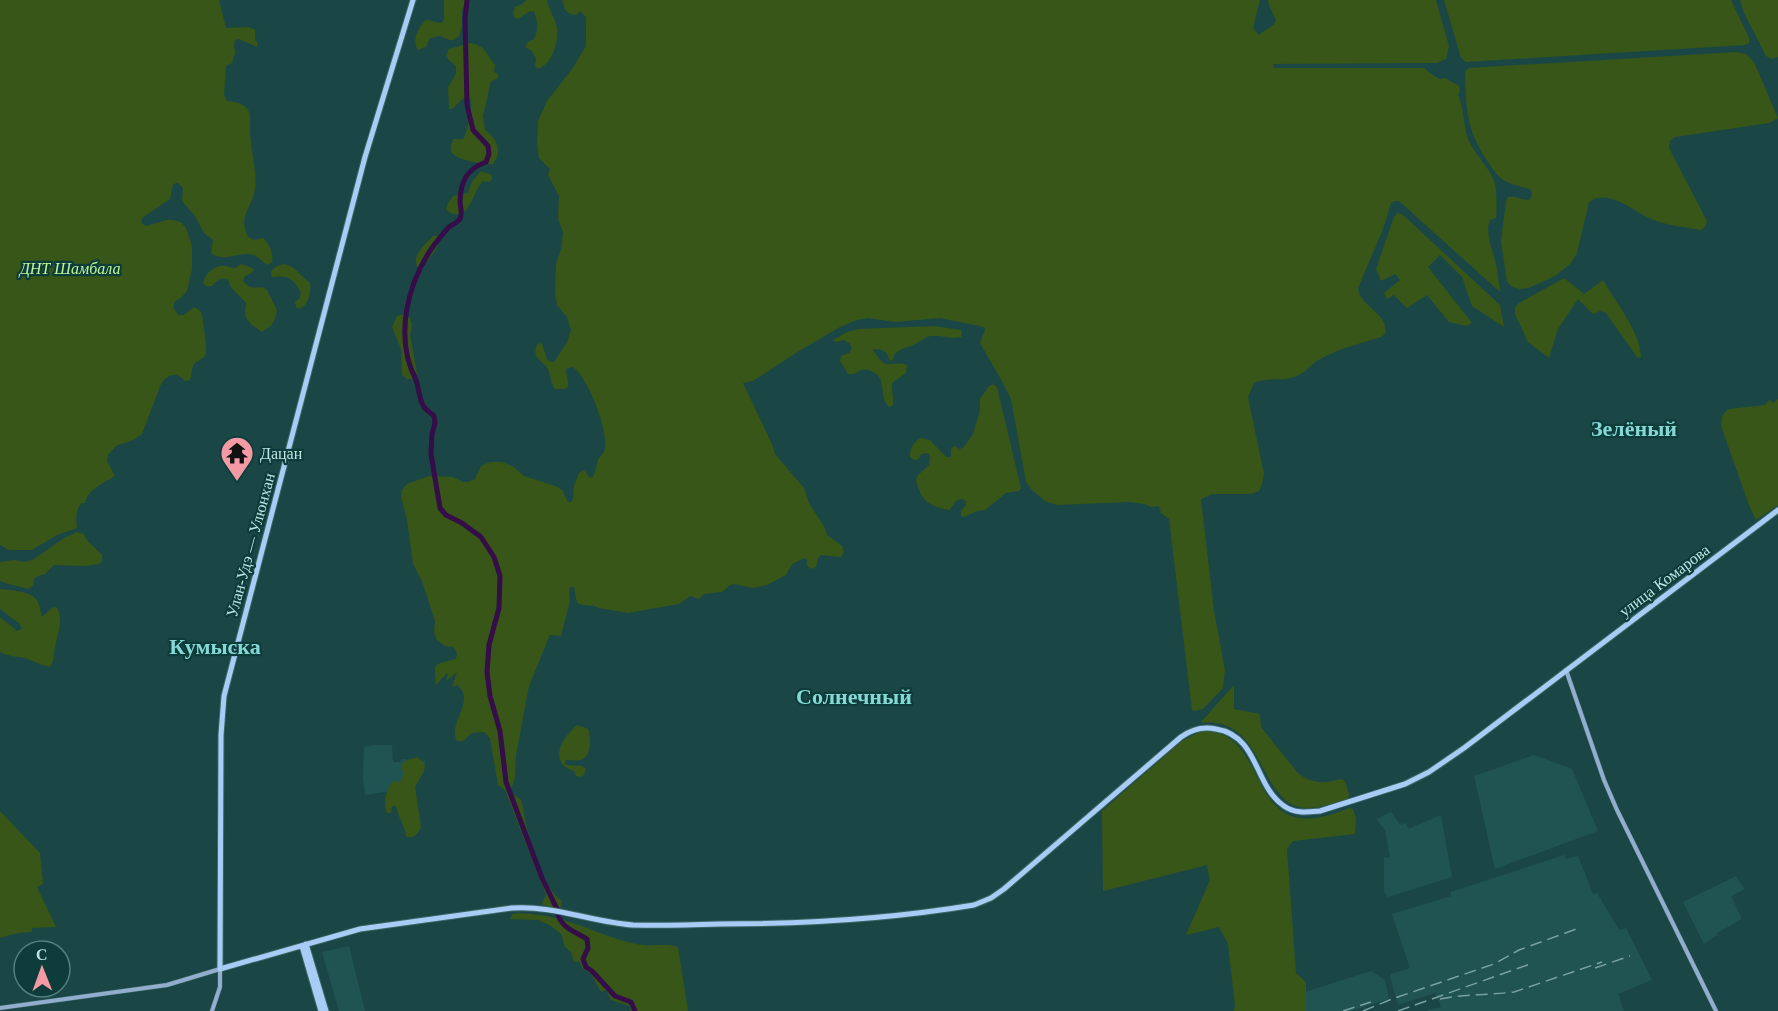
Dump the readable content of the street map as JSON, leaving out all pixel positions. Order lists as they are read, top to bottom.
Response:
{
  "streets": {
    "main road": ["Улан-Удэ — Улюнхан", "улица Комарова"]
  },
  "crossings": [
    ["Улан-Удэ — Улюнхан", "улица Комарова"]
  ],
  "districts": ["Зелёный", "Кумыска", "Солнечный"],
  "parks": ["ДНТ Шамбала"],
  "places": {
    "temple": ["Дацан"]
  },
  "north": "top"
}
